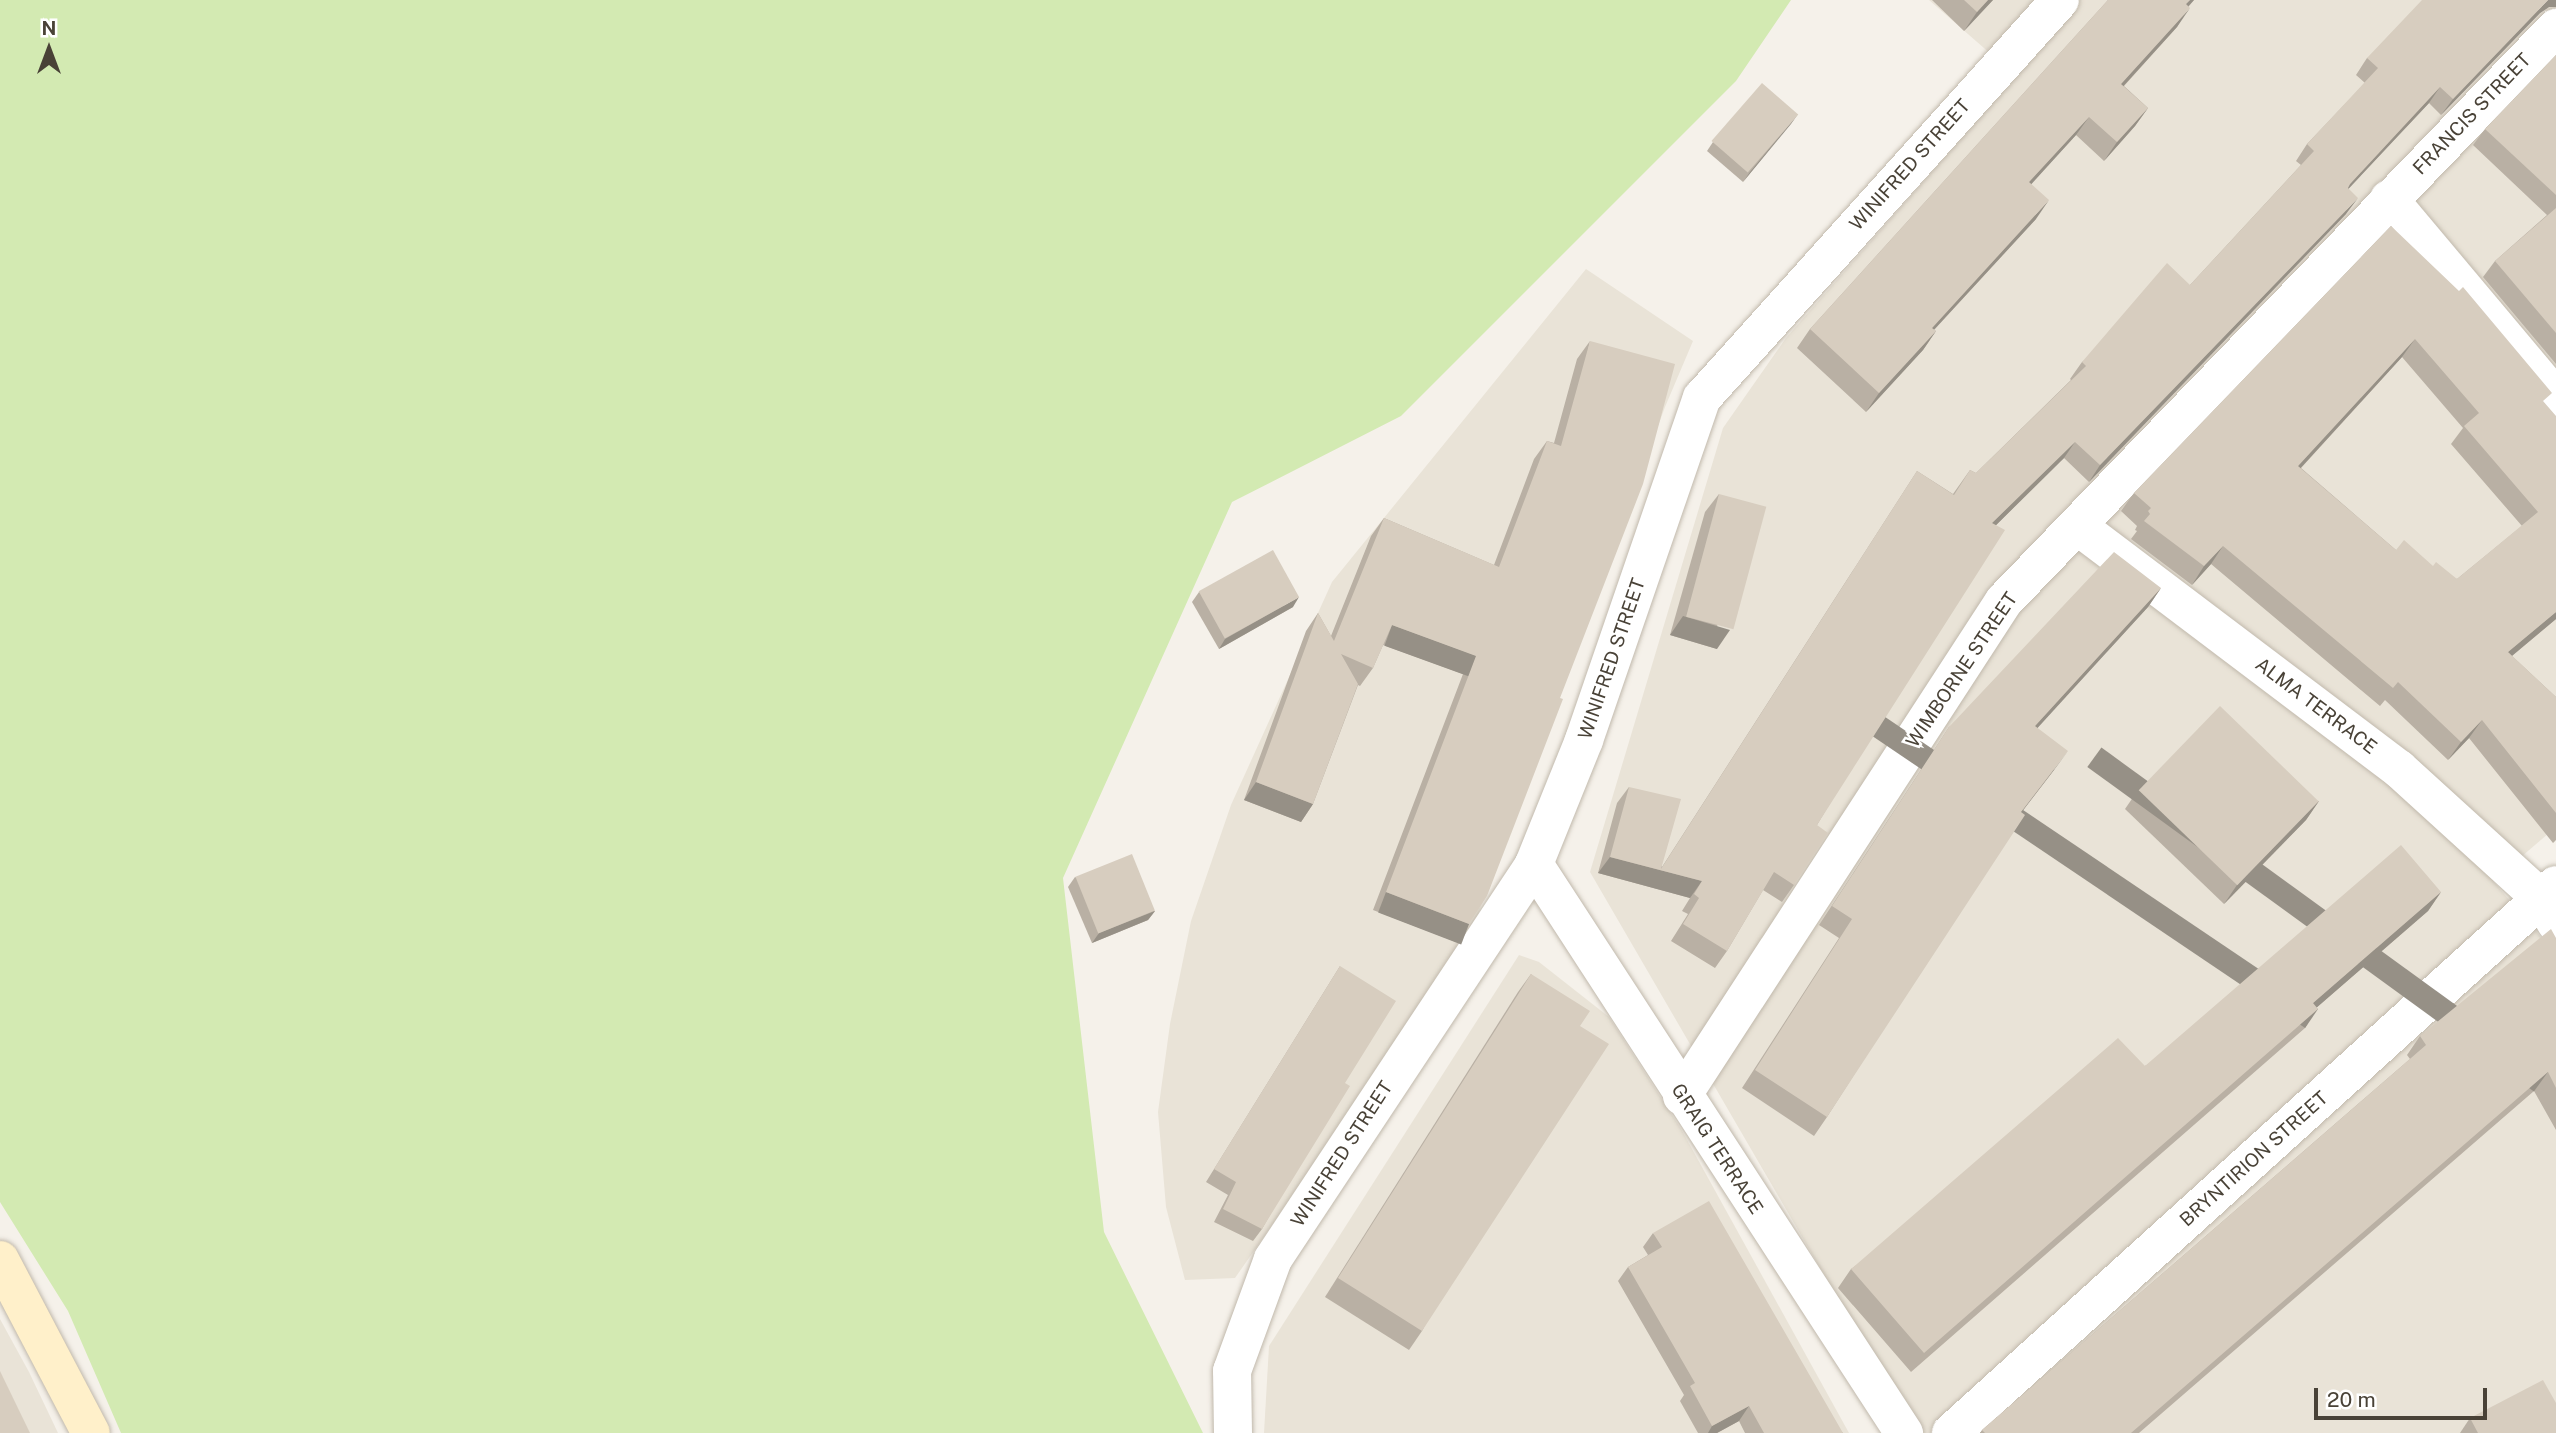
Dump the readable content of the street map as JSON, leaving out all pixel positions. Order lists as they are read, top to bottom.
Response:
{
  "streets": {
    "street": [
      "FRANCIS STREET",
      "WINIFRED STREET",
      "WIMBORNE STREET",
      "ALMA TERRACE",
      "GRAIG TERRACE",
      "BRYNTIRION STREET"
    ]
  },
  "crossings": [
    ["FRANCIS STREET", "WIMBORNE STREET"],
    ["WINIFRED STREET", "GRAIG TERRACE"],
    ["WIMBORNE STREET", "ALMA TERRACE"],
    ["WIMBORNE STREET", "GRAIG TERRACE"],
    ["ALMA TERRACE", "BRYNTIRION STREET"]
  ],
  "scale_bar": "20 m",
  "north": "top"
}
